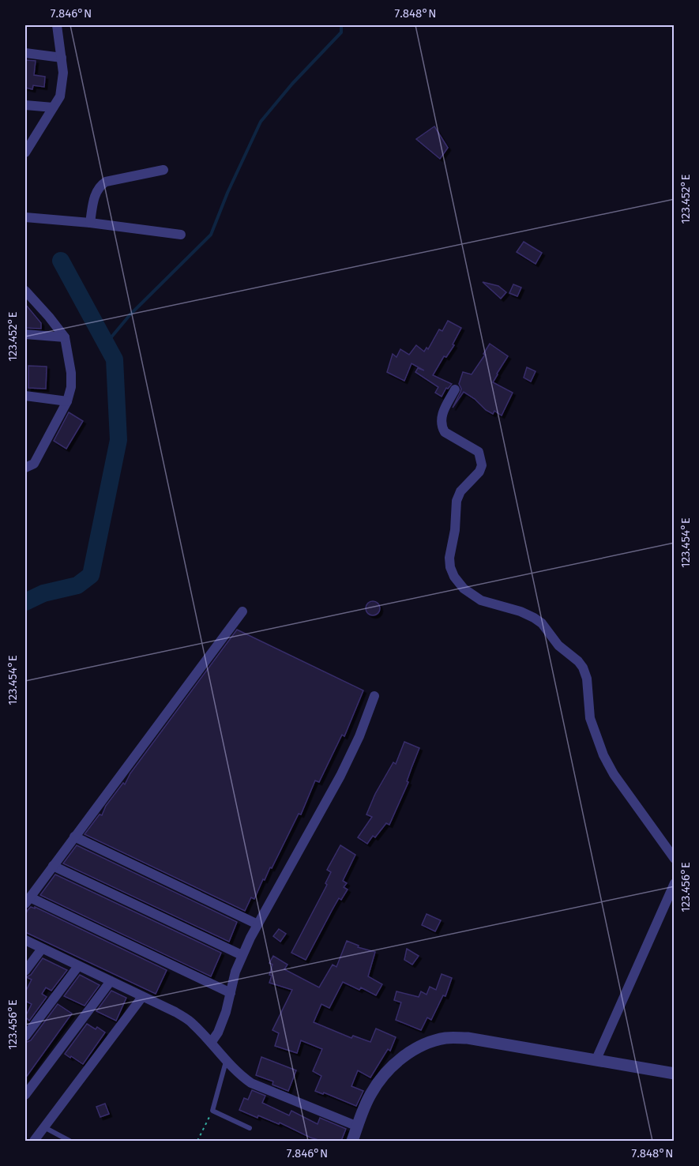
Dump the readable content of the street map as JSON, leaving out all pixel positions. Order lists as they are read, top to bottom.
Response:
{
  "coordinates": [
    "7.846°N",
    "7.848°N",
    "123.452°E",
    "123.454°E",
    "123.456°E"
  ]
}
